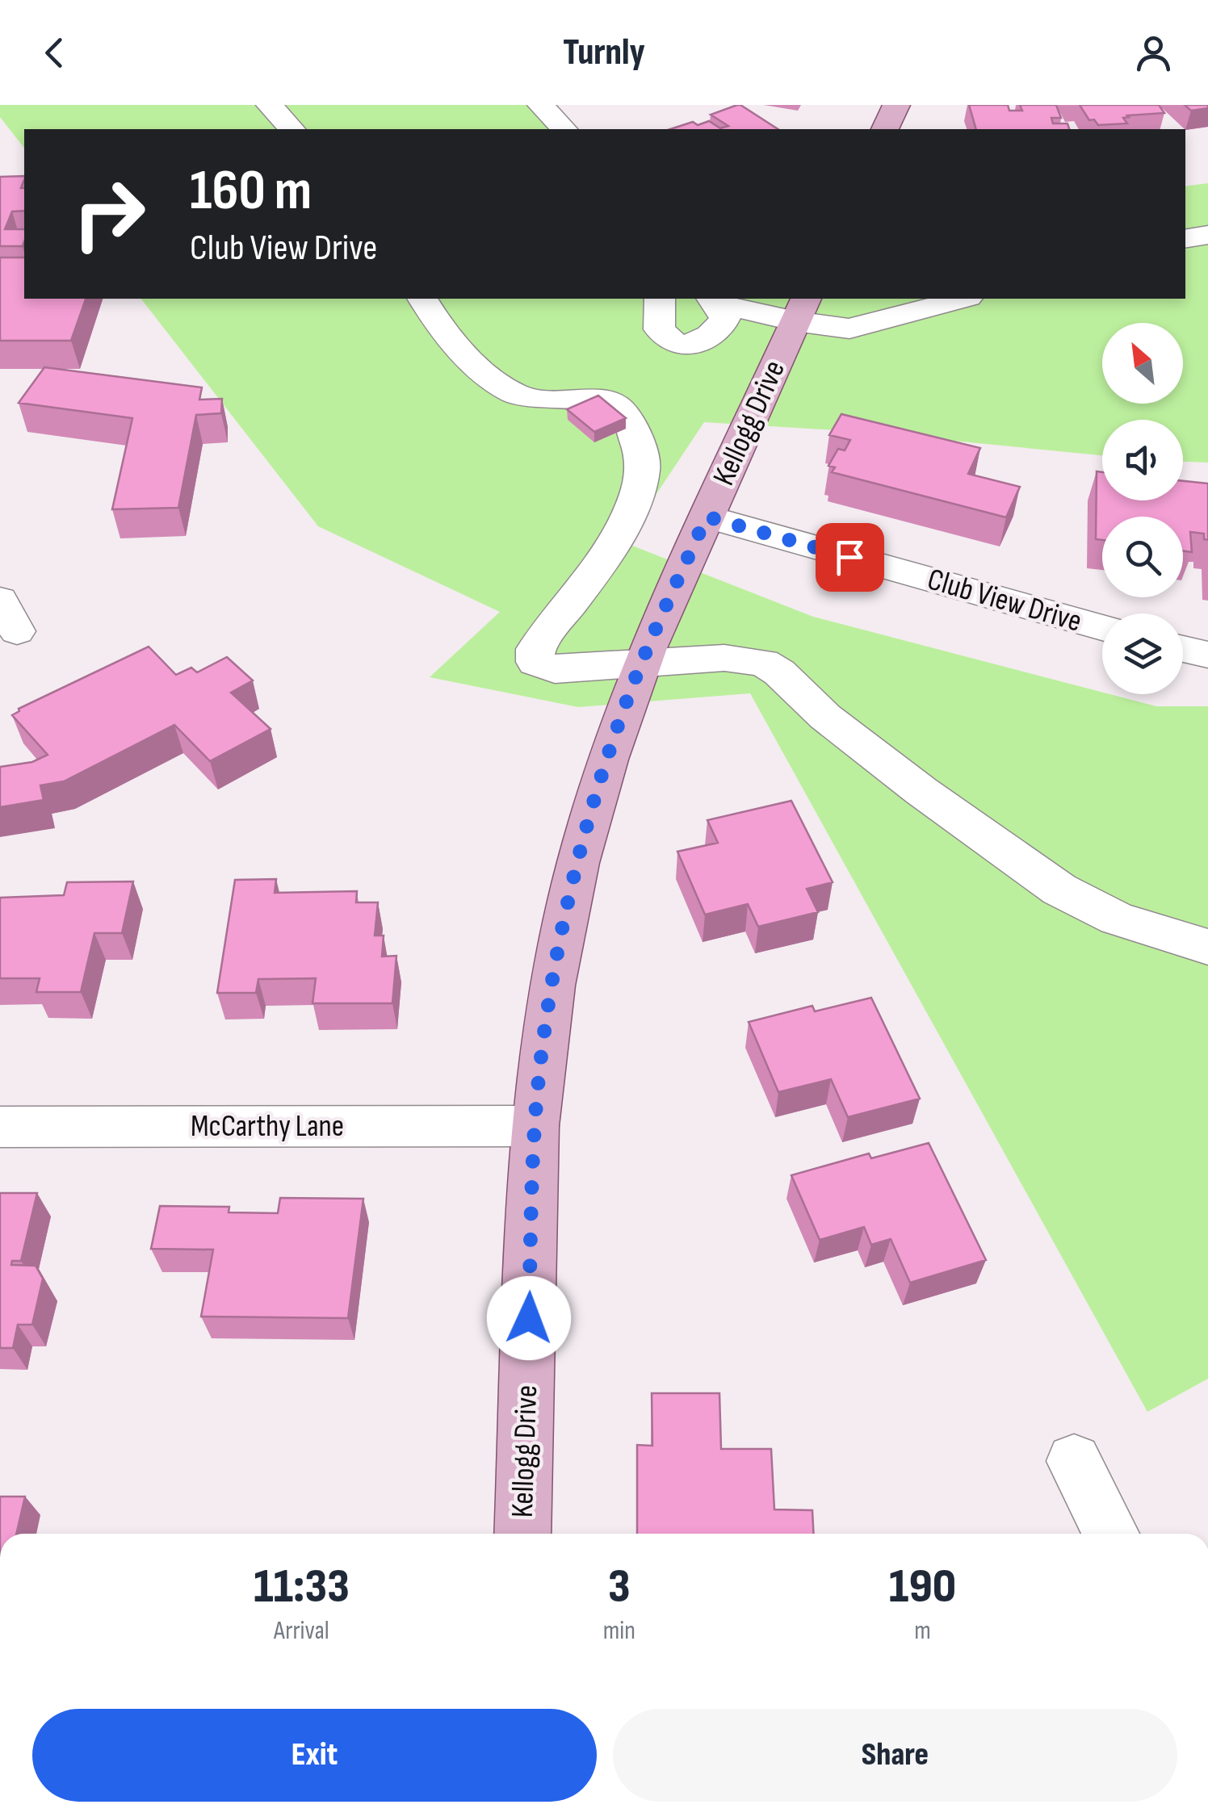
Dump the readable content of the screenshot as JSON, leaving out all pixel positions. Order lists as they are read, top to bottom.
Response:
{
  "streets": {
    "main road": ["Kellogg Drive"],
    "street": ["Club View Drive", "McCarthy Lane"]
  },
  "crossings": [
    ["Kellogg Drive", "Club View Drive"],
    ["Kellogg Drive", "McCarthy Lane"]
  ],
  "north": "top left",
  "page": {
    "header": "Turnly",
    "turn": ["160 m", "Club View Drive"],
    "eta": [
      "11:33",
      "Arrival",
      "3",
      "min",
      "190",
      "m"
    ],
    "buttons": ["Exit", "Share"]
  }
}
